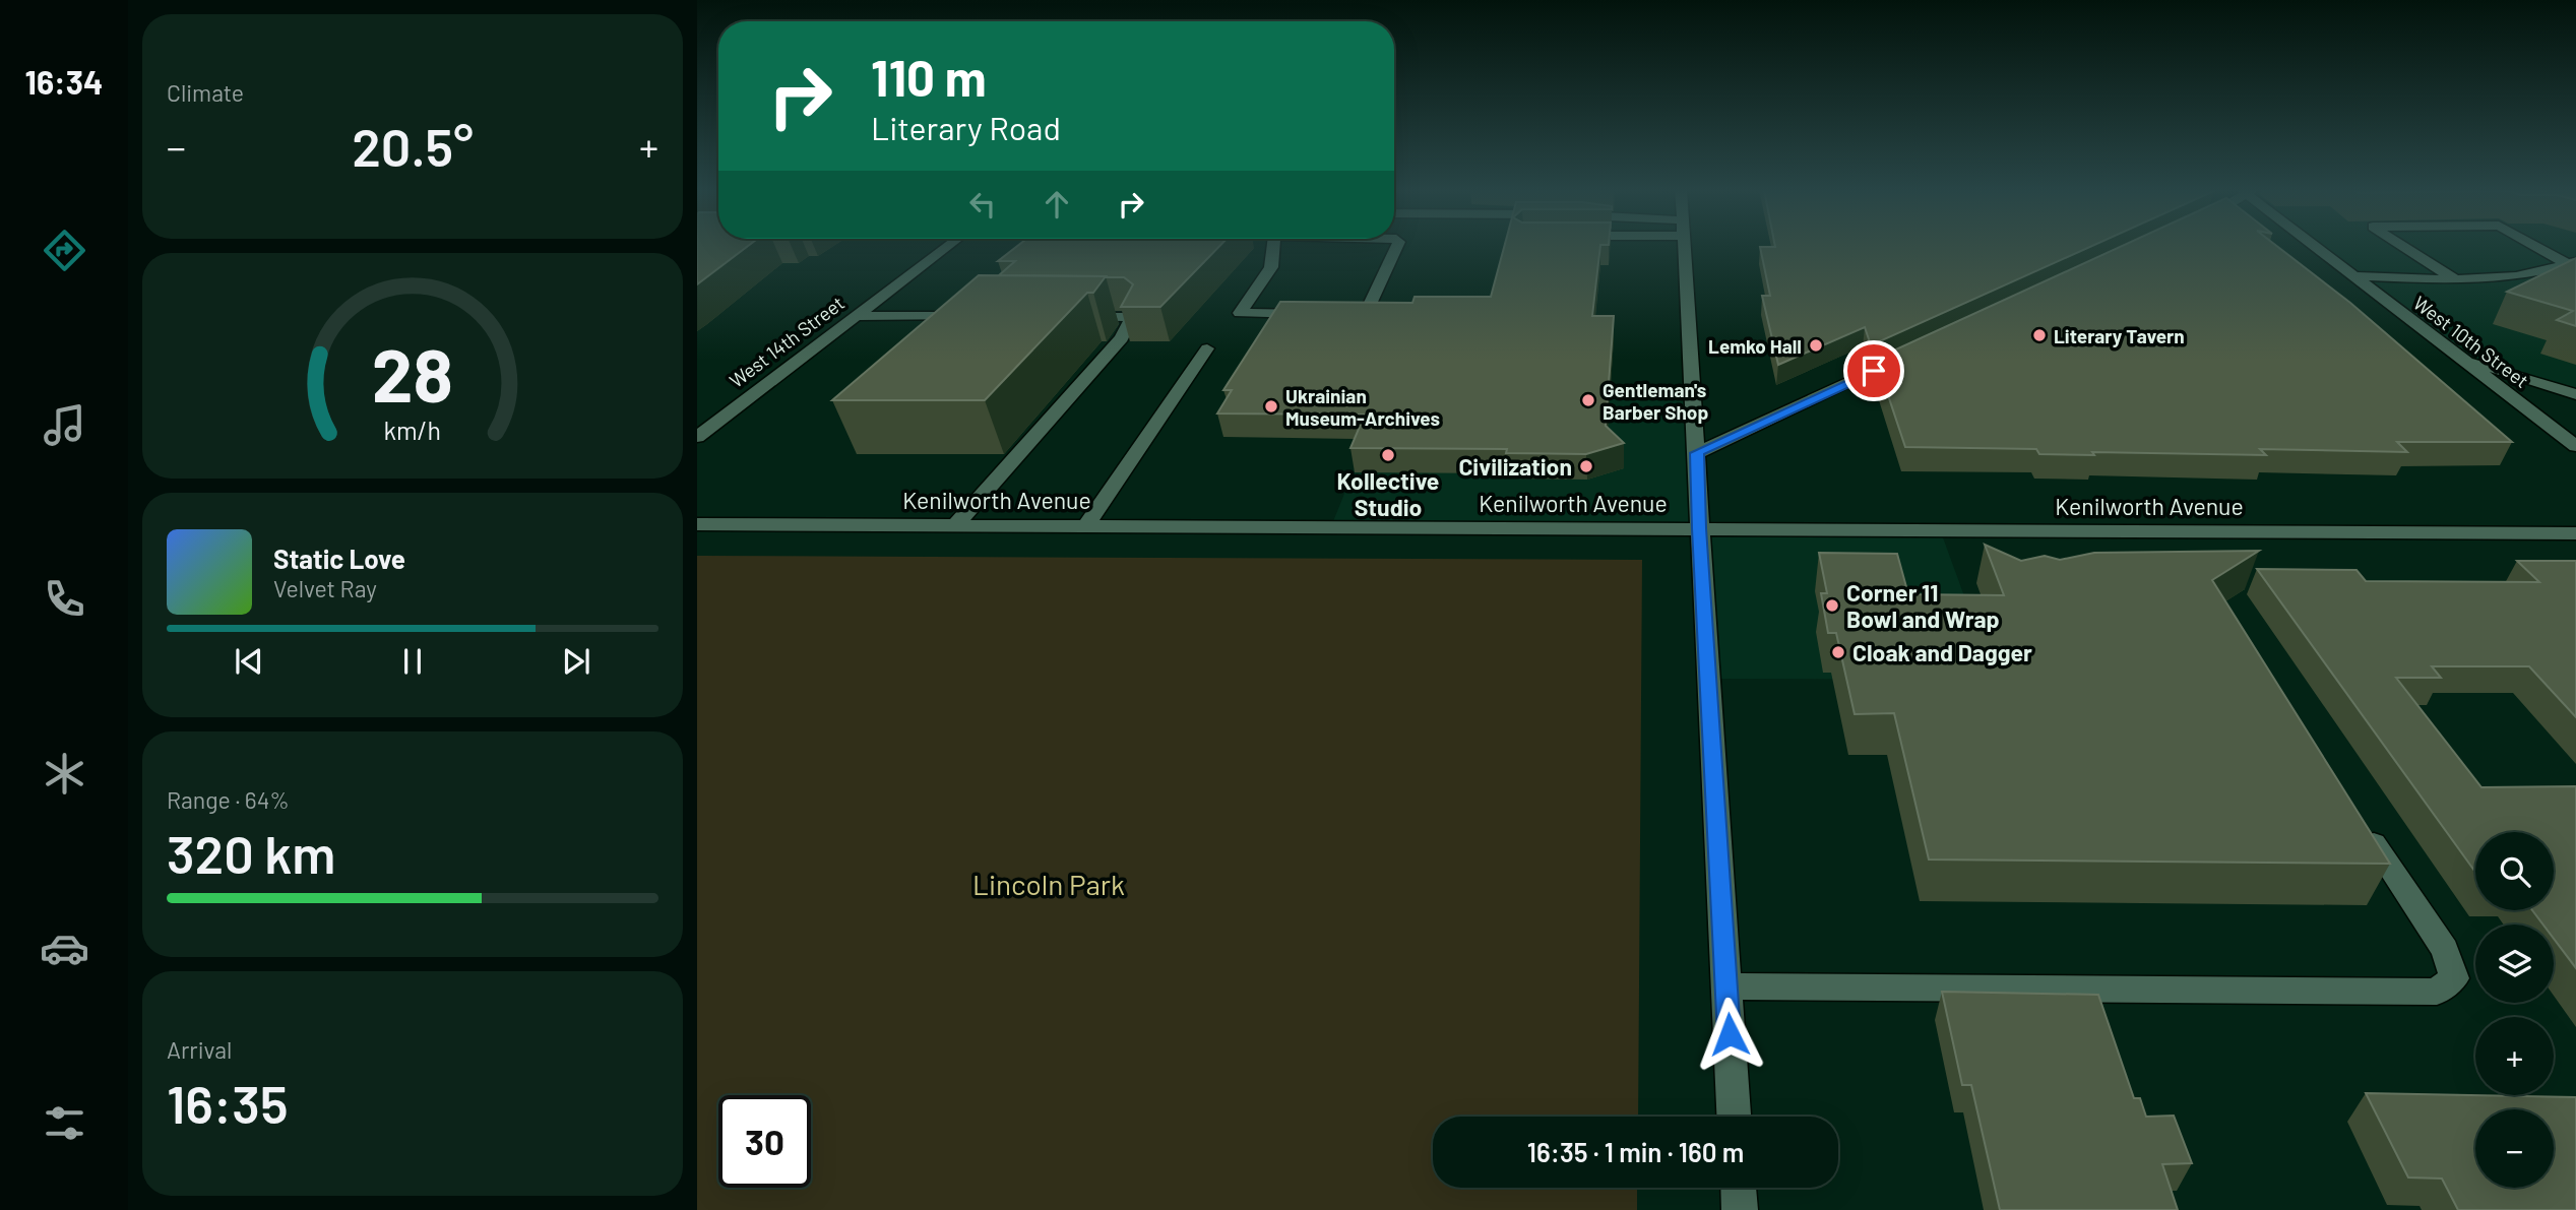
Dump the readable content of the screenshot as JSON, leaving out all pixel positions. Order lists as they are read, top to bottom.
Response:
{
  "streets": {
    "street": ["West 14th Street", "West 10th Street", "Kenilworth Avenue"]
  },
  "parks": ["Lincoln Park"],
  "places": [
    "Literary Tavern",
    "Lemko Hall",
    "Gentleman's Barber Shop",
    "Ukrainian Museum-Archives",
    "Kollective Studio",
    "Civilization",
    "Corner 11 Bowl and Wrap",
    "Cloak and Dagger"
  ],
  "page": {
    "tabs": "16:34",
    "tile": [
      "Climate",
      ["Range · 64%", "320 km"],
      ["Arrival", "16:35"]
    ],
    "turn": ["110 m", "Literary Road"],
    "heat": ["−", "20.5°", "+"],
    "song": ["Static Love", "Velvet Ray"],
    "map_buttons": ["+", "−"],
    "limit": "30",
    "trip": "16:35 · 1 min · 160 m",
    "gauge": ["28", "km/h"]
  }
}
